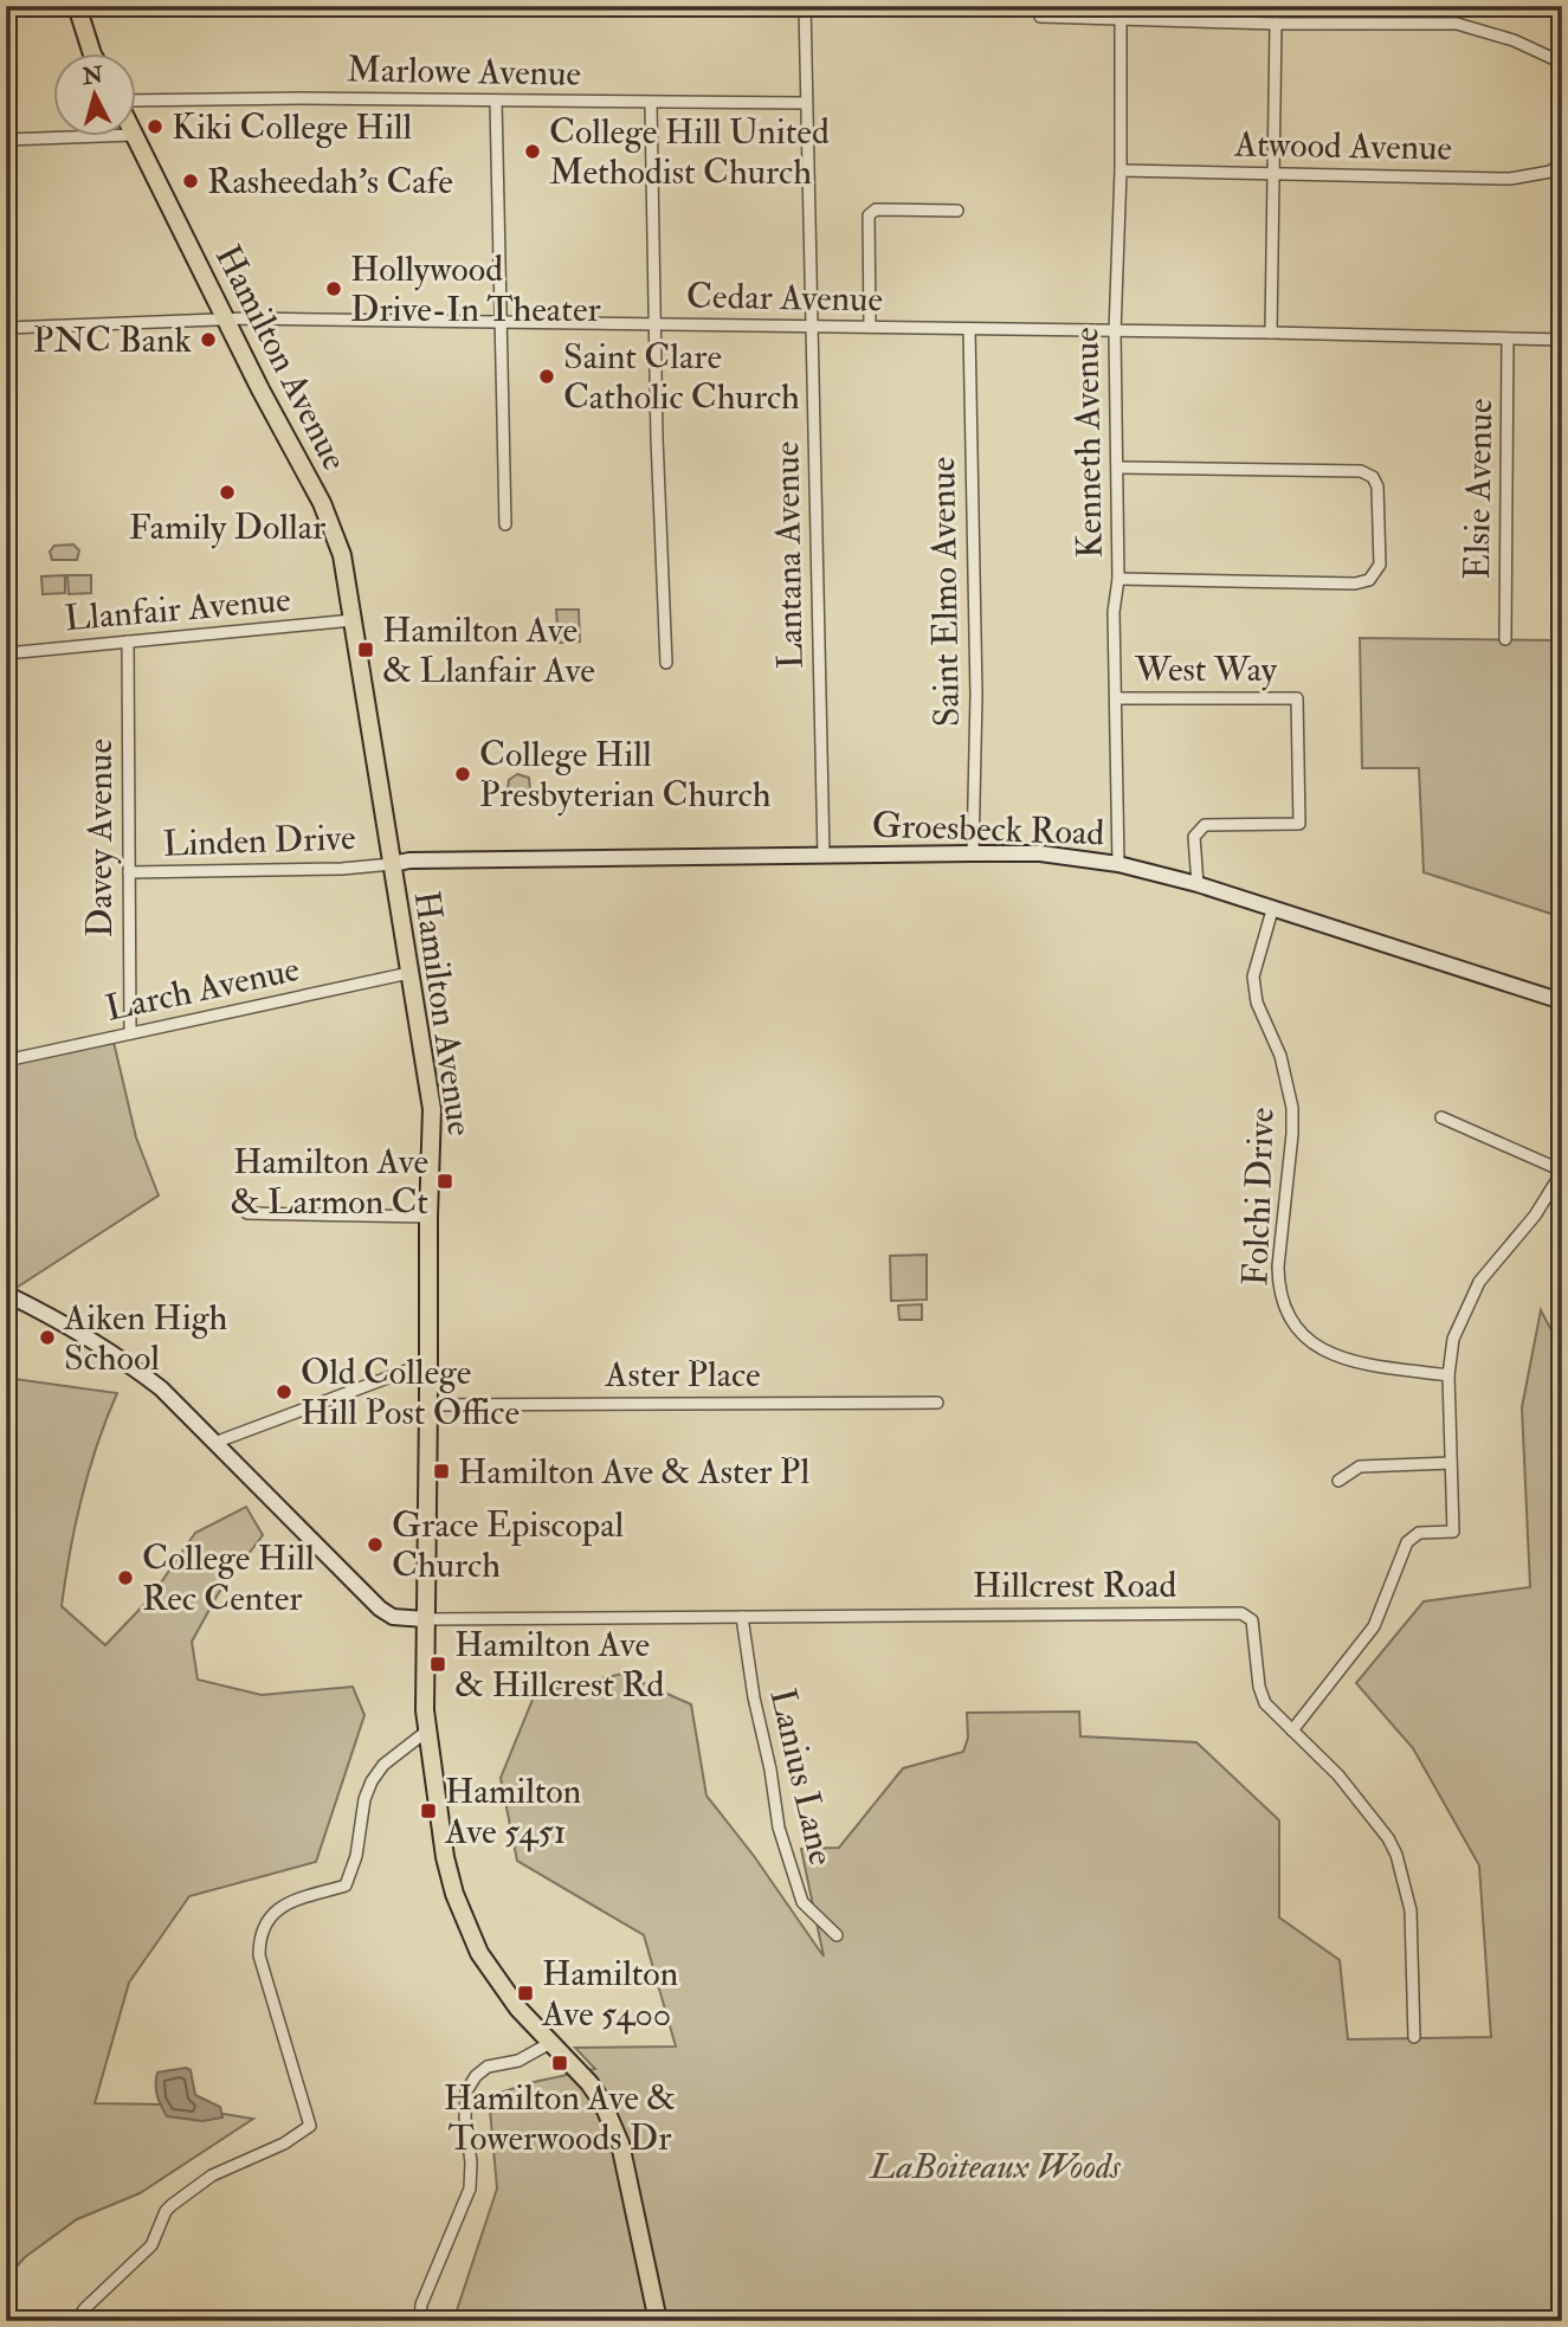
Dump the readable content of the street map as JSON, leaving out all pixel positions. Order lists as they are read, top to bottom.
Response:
{
  "streets": {
    "main road": ["Hamilton Avenue"],
    "street": [
      "Marlowe Avenue",
      "Atwood Avenue",
      "Cedar Avenue",
      "Kenneth Avenue",
      "Elsie Avenue",
      "Lantana Avenue",
      "Saint Elmo Avenue",
      "Llanfair Avenue",
      "West Way",
      "Groesbeck Road",
      "Davey Avenue",
      "Linden Drive",
      "Larch Avenue",
      "Folchi Drive",
      "Aster Place",
      "Hillcrest Road",
      "Lanius Lane"
    ]
  },
  "crossings": [
    ["Marlowe Avenue", "Lantana Avenue"],
    ["Atwood Avenue", "Kenneth Avenue"],
    ["Cedar Avenue", "Hamilton Avenue"],
    ["Cedar Avenue", "Kenneth Avenue"],
    ["Cedar Avenue", "Elsie Avenue"],
    ["Cedar Avenue", "Lantana Avenue"],
    ["Cedar Avenue", "Saint Elmo Avenue"],
    ["Hamilton Avenue", "Llanfair Avenue"],
    ["Hamilton Avenue", "Groesbeck Road"],
    ["Hamilton Avenue", "Linden Drive"],
    ["Hamilton Avenue", "Larch Avenue"],
    ["Hamilton Avenue", "Aster Place"],
    ["Hamilton Avenue", "Hillcrest Road"],
    ["Kenneth Avenue", "West Way"],
    ["Kenneth Avenue", "Groesbeck Road"],
    ["Lantana Avenue", "Groesbeck Road"],
    ["Saint Elmo Avenue", "Groesbeck Road"],
    ["Llanfair Avenue", "Davey Avenue"],
    ["West Way", "Groesbeck Road"],
    ["Groesbeck Road", "Linden Drive"],
    ["Groesbeck Road", "Folchi Drive"],
    ["Davey Avenue", "Linden Drive"],
    ["Davey Avenue", "Larch Avenue"],
    ["Hillcrest Road", "Lanius Lane"]
  ],
  "parks": ["LaBoiteaux Woods"],
  "places": {
    "other": [
      "Kiki College Hill",
      "College Hill United Methodist Church",
      "Rasheedah's Cafe",
      "Hollywood Drive-In Theater",
      "PNC Bank",
      "Saint Clare Catholic Church",
      "Family Dollar",
      "College Hill Presbyterian Church",
      "Aiken High School",
      "Old College Hill Post Office",
      "Grace Episcopal Church",
      "College Hill Rec Center"
    ],
    "transit": [
      "Hamilton Ave & Llanfair Ave",
      "Hamilton Ave & Larmon Ct",
      "Hamilton Ave & Aster Pl",
      "Hamilton Ave & Hillcrest Rd",
      "Hamilton Ave 5451",
      "Hamilton Ave 5400",
      "Hamilton Ave & Towerwoods Dr"
    ]
  },
  "north": "top"
}
